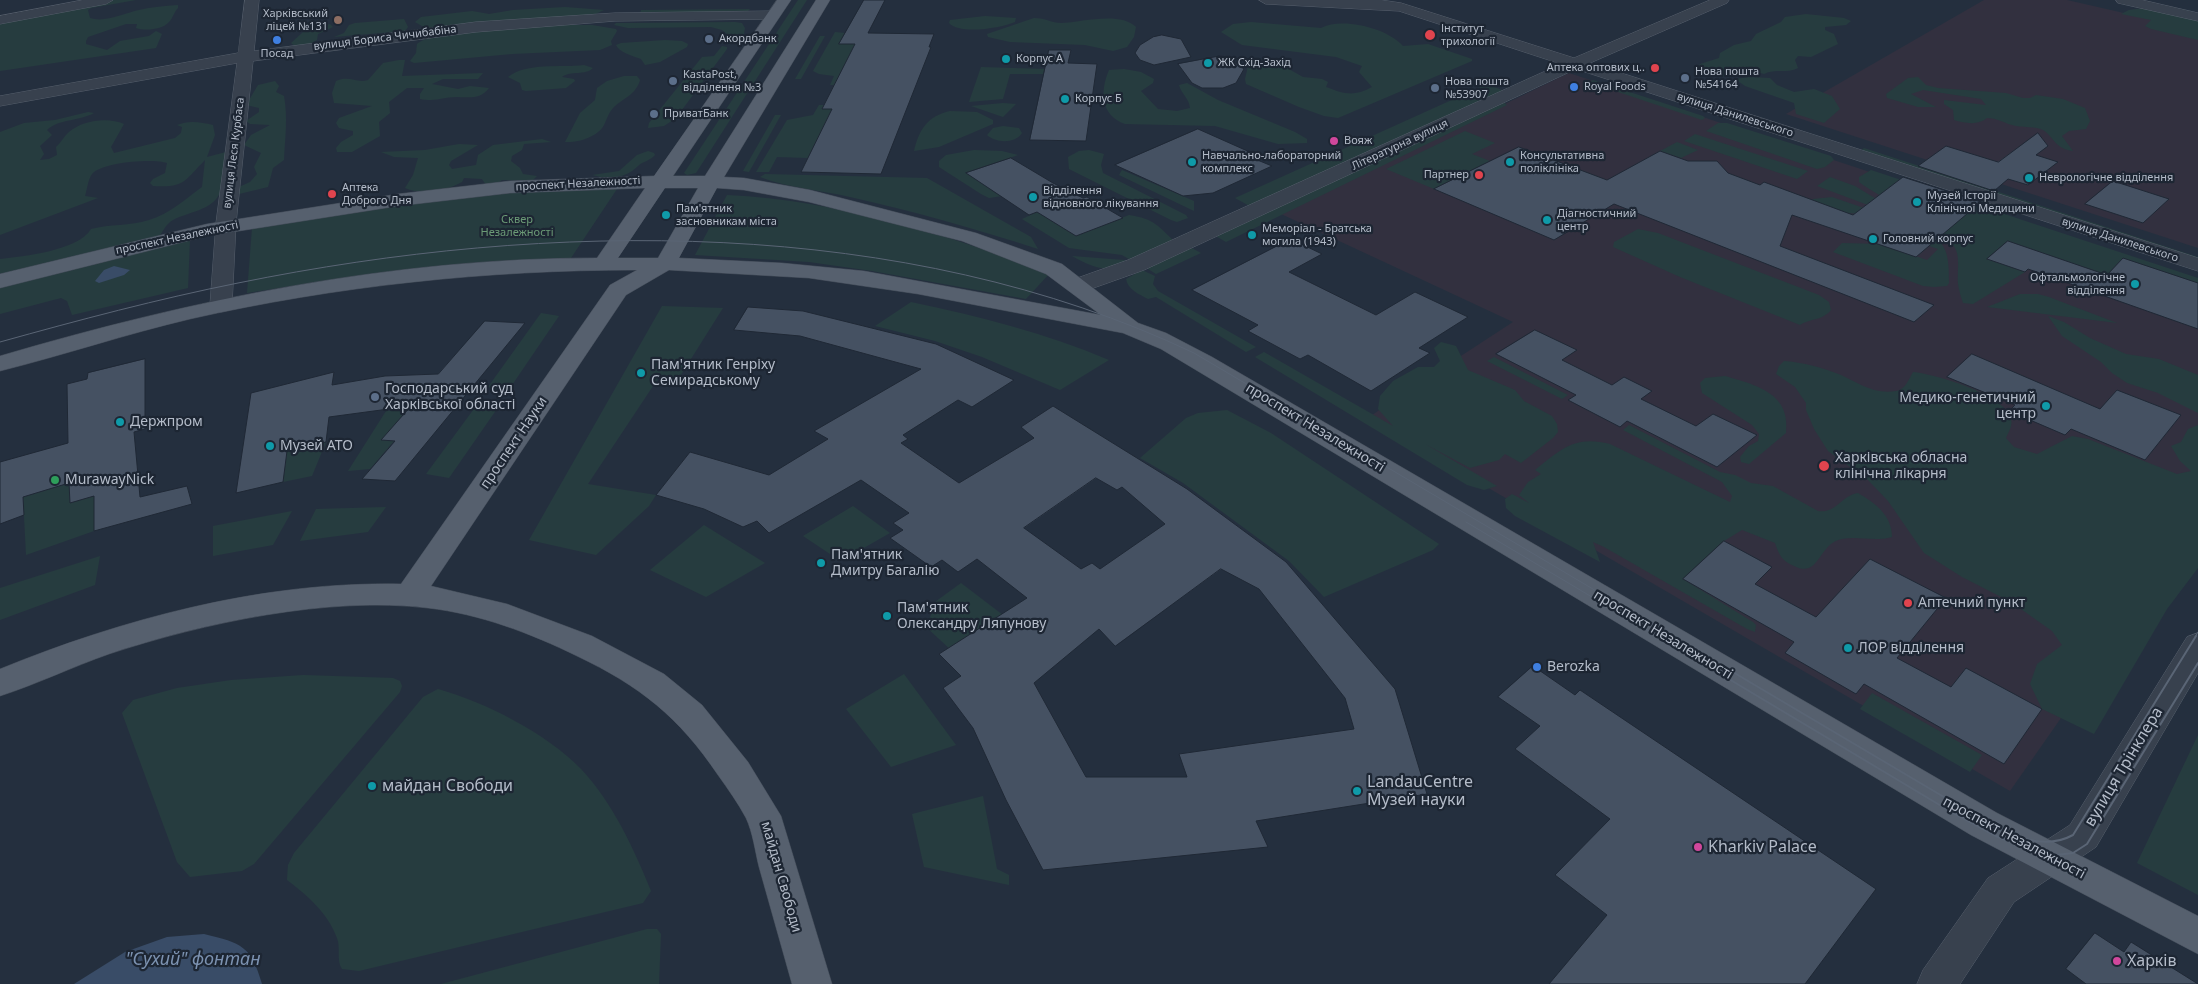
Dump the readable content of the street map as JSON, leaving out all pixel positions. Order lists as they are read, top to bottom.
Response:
{
  "streets": {
    "main road": ["проспект Незалежності", "проспект Науки", "майдан Свободи"],
    "street": [
      "вулиця Бориса Чичибабіна",
      "вулиця Данилевського",
      "Літературна вулиця",
      "вулиця Леся Курбаса",
      "вулиця Трінклера"
    ]
  },
  "crossings": [
    ["вулиця Бориса Чичибабіна", "вулиця Леся Курбаса"],
    ["вулиця Данилевського", "Літературна вулиця"],
    ["Літературна вулиця", "проспект Незалежності"],
    ["вулиця Леся Курбаса", "проспект Незалежності"],
    ["проспект Незалежності", "проспект Науки"],
    ["проспект Незалежності", "вулиця Трінклера"],
    ["проспект Науки", "майдан Свободи"]
  ],
  "water": ["\"Сухий\" фонтан"],
  "parks": ["Сквер Незалежності"],
  "places": [
    "Харківський ліцей №131",
    "Інститут трихології",
    "Акордбанк",
    "Посад",
    "Корпус А",
    "ЖК Схід-Захід",
    "Аптека оптових ц‥",
    "Нова пошта №54164",
    "KastaPost, відділення №3",
    "Royal Foods",
    "Нова пошта №53907",
    "Корпус Б",
    "ПриватБанк",
    "Вояж",
    "Навчально-лабораторний комплекс",
    "Консультативна поліклініка",
    "Партнер",
    "Неврологічне відділення",
    "Аптека Доброго Дня",
    "Відділення відновного лікування",
    "Музей Історії Клінічної Медицини",
    "Пам'ятник засновникам міста",
    "Діагностичний центр",
    "Меморіал - Братська могила (1943)",
    "Головний корпус",
    "Офтальмологічне відділення",
    "Пам'ятник Генріху Семирадському",
    "Господарський суд Харківської області",
    "Медико-генетичний центр",
    "Держпром",
    "Музей АТО",
    "Харківська обласна клінічна лікарня",
    "MurawayNick",
    "Пам'ятник Дмитру Багалію",
    "Аптечний пункт",
    "Пам'ятник Олександру Ляпунову",
    "ЛОР відділення",
    "Berozka",
    "майдан Свободи",
    "LandauCentre Музей науки",
    "Kharkiv Palace",
    "Харків"
  ]
}
